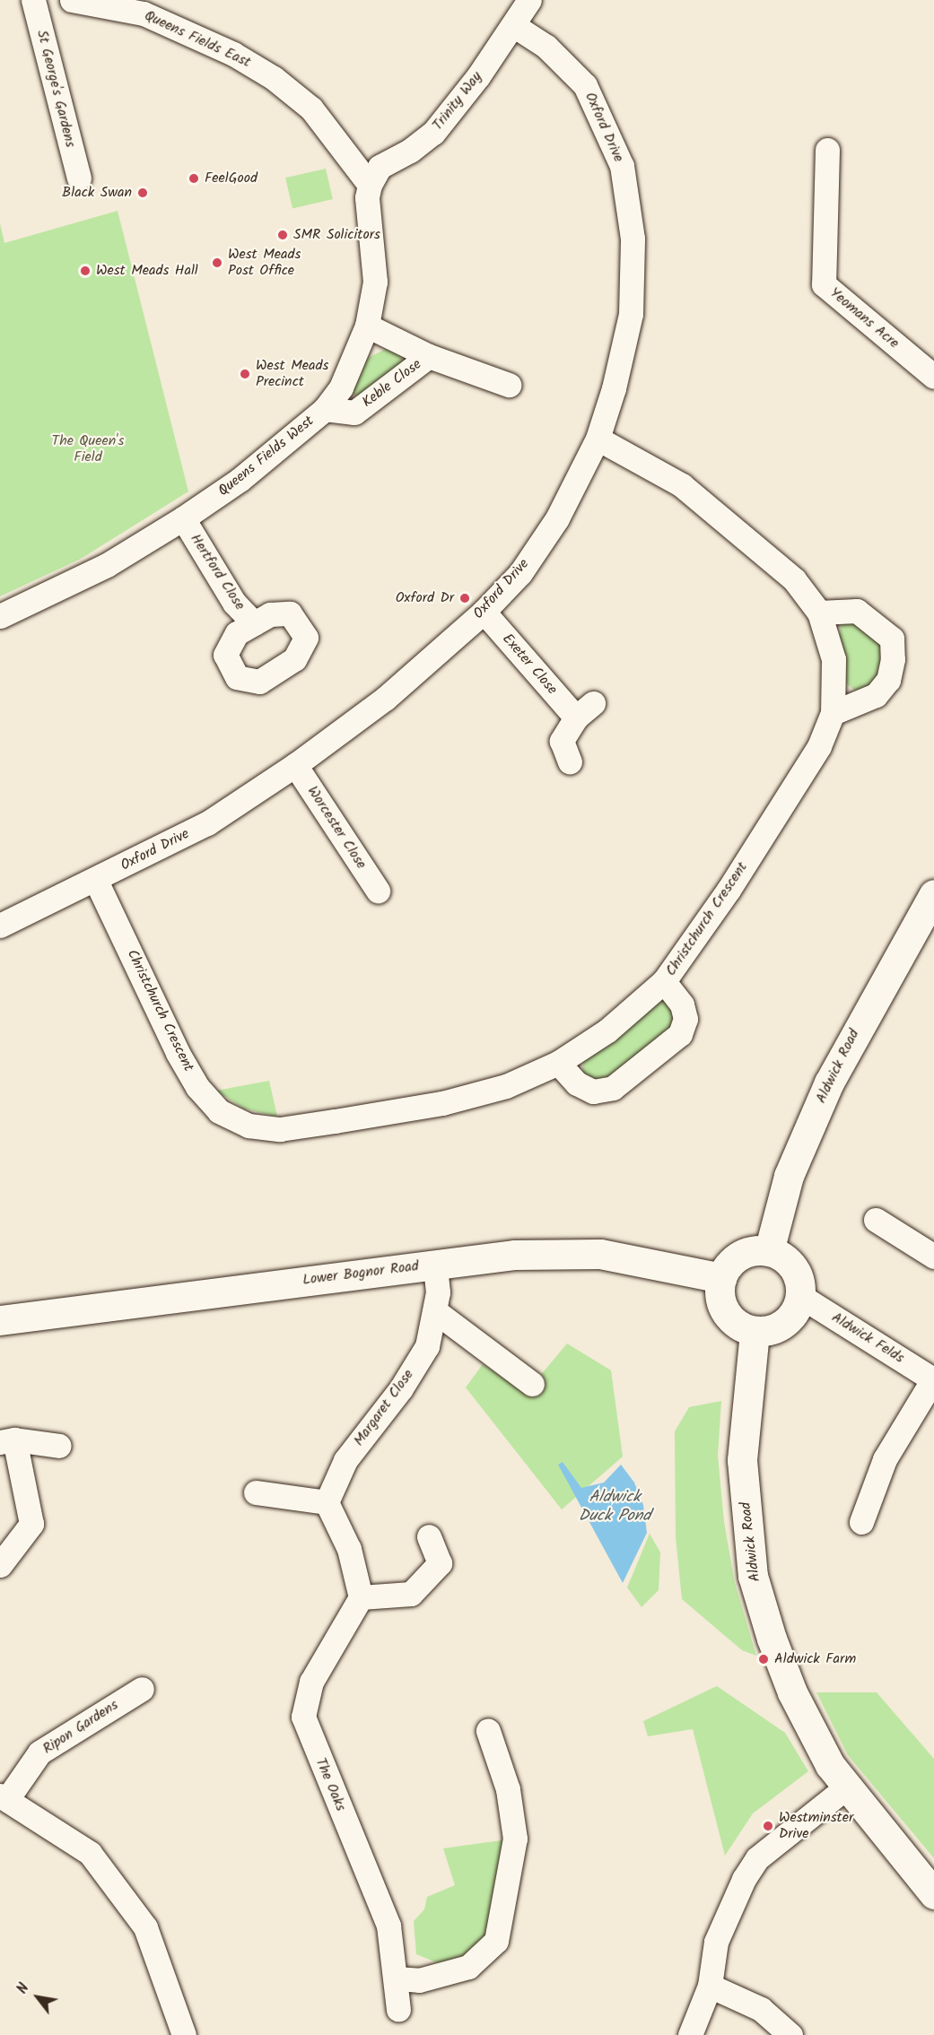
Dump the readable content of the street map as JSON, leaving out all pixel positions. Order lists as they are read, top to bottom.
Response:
{
  "streets": {
    "main road": ["Aldwick Road", "Lower Bognor Road"],
    "street": [
      "Queens Fields East",
      "St George's Gardens",
      "Trinity Way",
      "Oxford Drive",
      "Yeomans Acre",
      "Keble Close",
      "Queens Fields West",
      "Hertford Close",
      "Exeter Close",
      "Worcester Close",
      "Christchurch Crescent",
      "Aldwick Felds",
      "Margaret Close",
      "Ripon Gardens",
      "The Oaks"
    ]
  },
  "crossings": [
    ["Queens Fields East", "Trinity Way"],
    ["Queens Fields East", "Queens Fields West"],
    ["Trinity Way", "Oxford Drive"],
    ["Trinity Way", "Queens Fields West"],
    ["Oxford Drive", "Exeter Close"],
    ["Oxford Drive", "Worcester Close"],
    ["Oxford Drive", "Christchurch Crescent"],
    ["Keble Close", "Queens Fields West"],
    ["Queens Fields West", "Hertford Close"],
    ["Aldwick Road", "Lower Bognor Road"],
    ["Aldwick Road", "Aldwick Felds"],
    ["Lower Bognor Road", "Aldwick Felds"],
    ["Lower Bognor Road", "Margaret Close"]
  ],
  "water": ["Aldwick Duck Pond"],
  "parks": ["The Queen's Field"],
  "places": [
    "FeelGood",
    "Black Swan",
    "SMR Solicitors",
    "West Meads Post Office",
    "West Meads Hall",
    "West Meads Precinct",
    "Oxford Dr",
    "Aldwick Farm",
    "Westminster Drive"
  ],
  "north": "top left"
}
